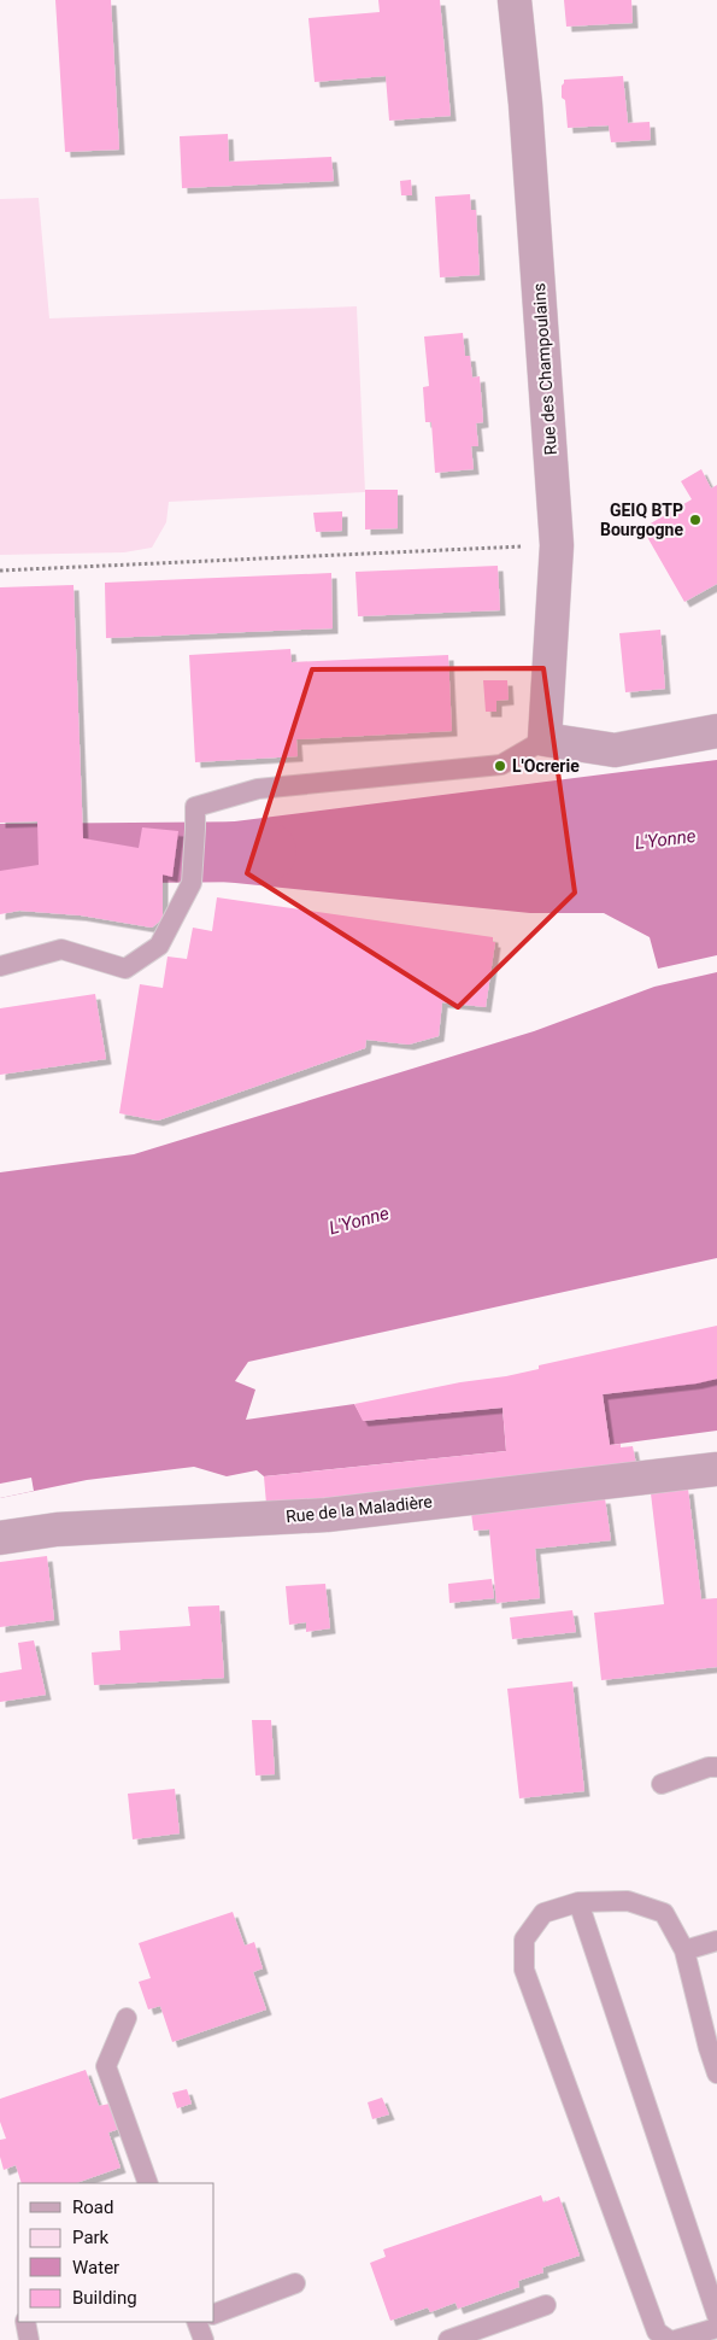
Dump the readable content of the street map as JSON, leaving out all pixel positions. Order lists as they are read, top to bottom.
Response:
{
  "streets": {
    "street": ["Rue des Champoulains", "Rue de la Maladière"]
  },
  "water": ["L'Yonne"],
  "places": ["GEIQ BTP Bourgogne", "L'Ocrerie"],
  "legend": [
    "Road",
    "Park",
    "Water",
    "Building"
  ]
}
